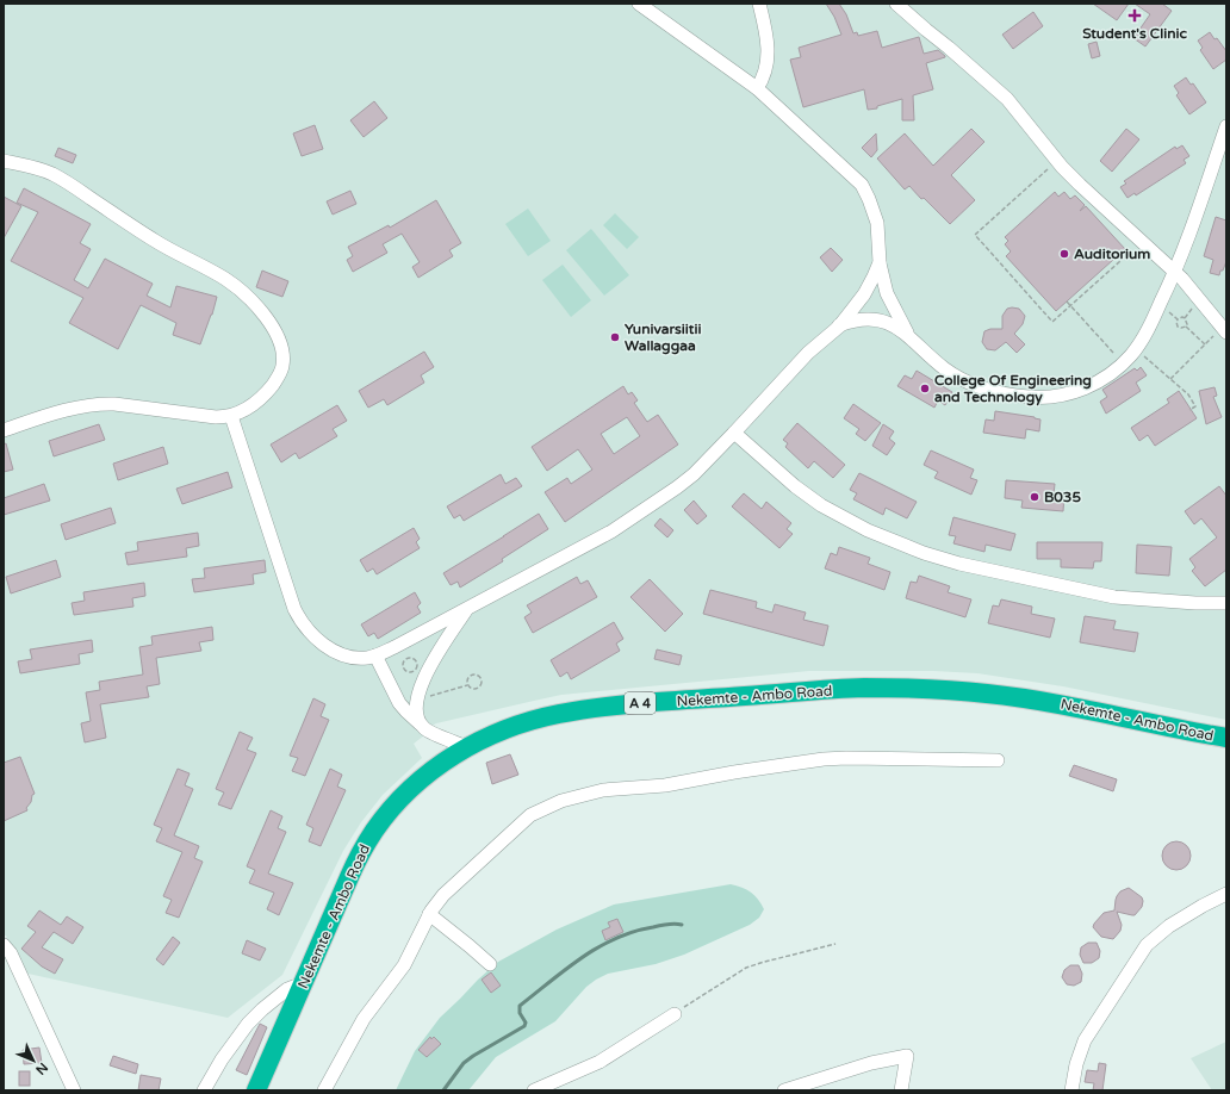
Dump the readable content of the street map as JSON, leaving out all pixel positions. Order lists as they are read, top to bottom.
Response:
{
  "streets": {
    "highway": ["Nekemte - Ambo Road", "A 4"]
  },
  "places": {
    "health": ["Student's Clinic"],
    "other": [
      "Auditorium",
      "Yunivarsiitii Wallaggaa",
      "College Of Engineering and Technology",
      "B035"
    ]
  },
  "north": "bottom right"
}
